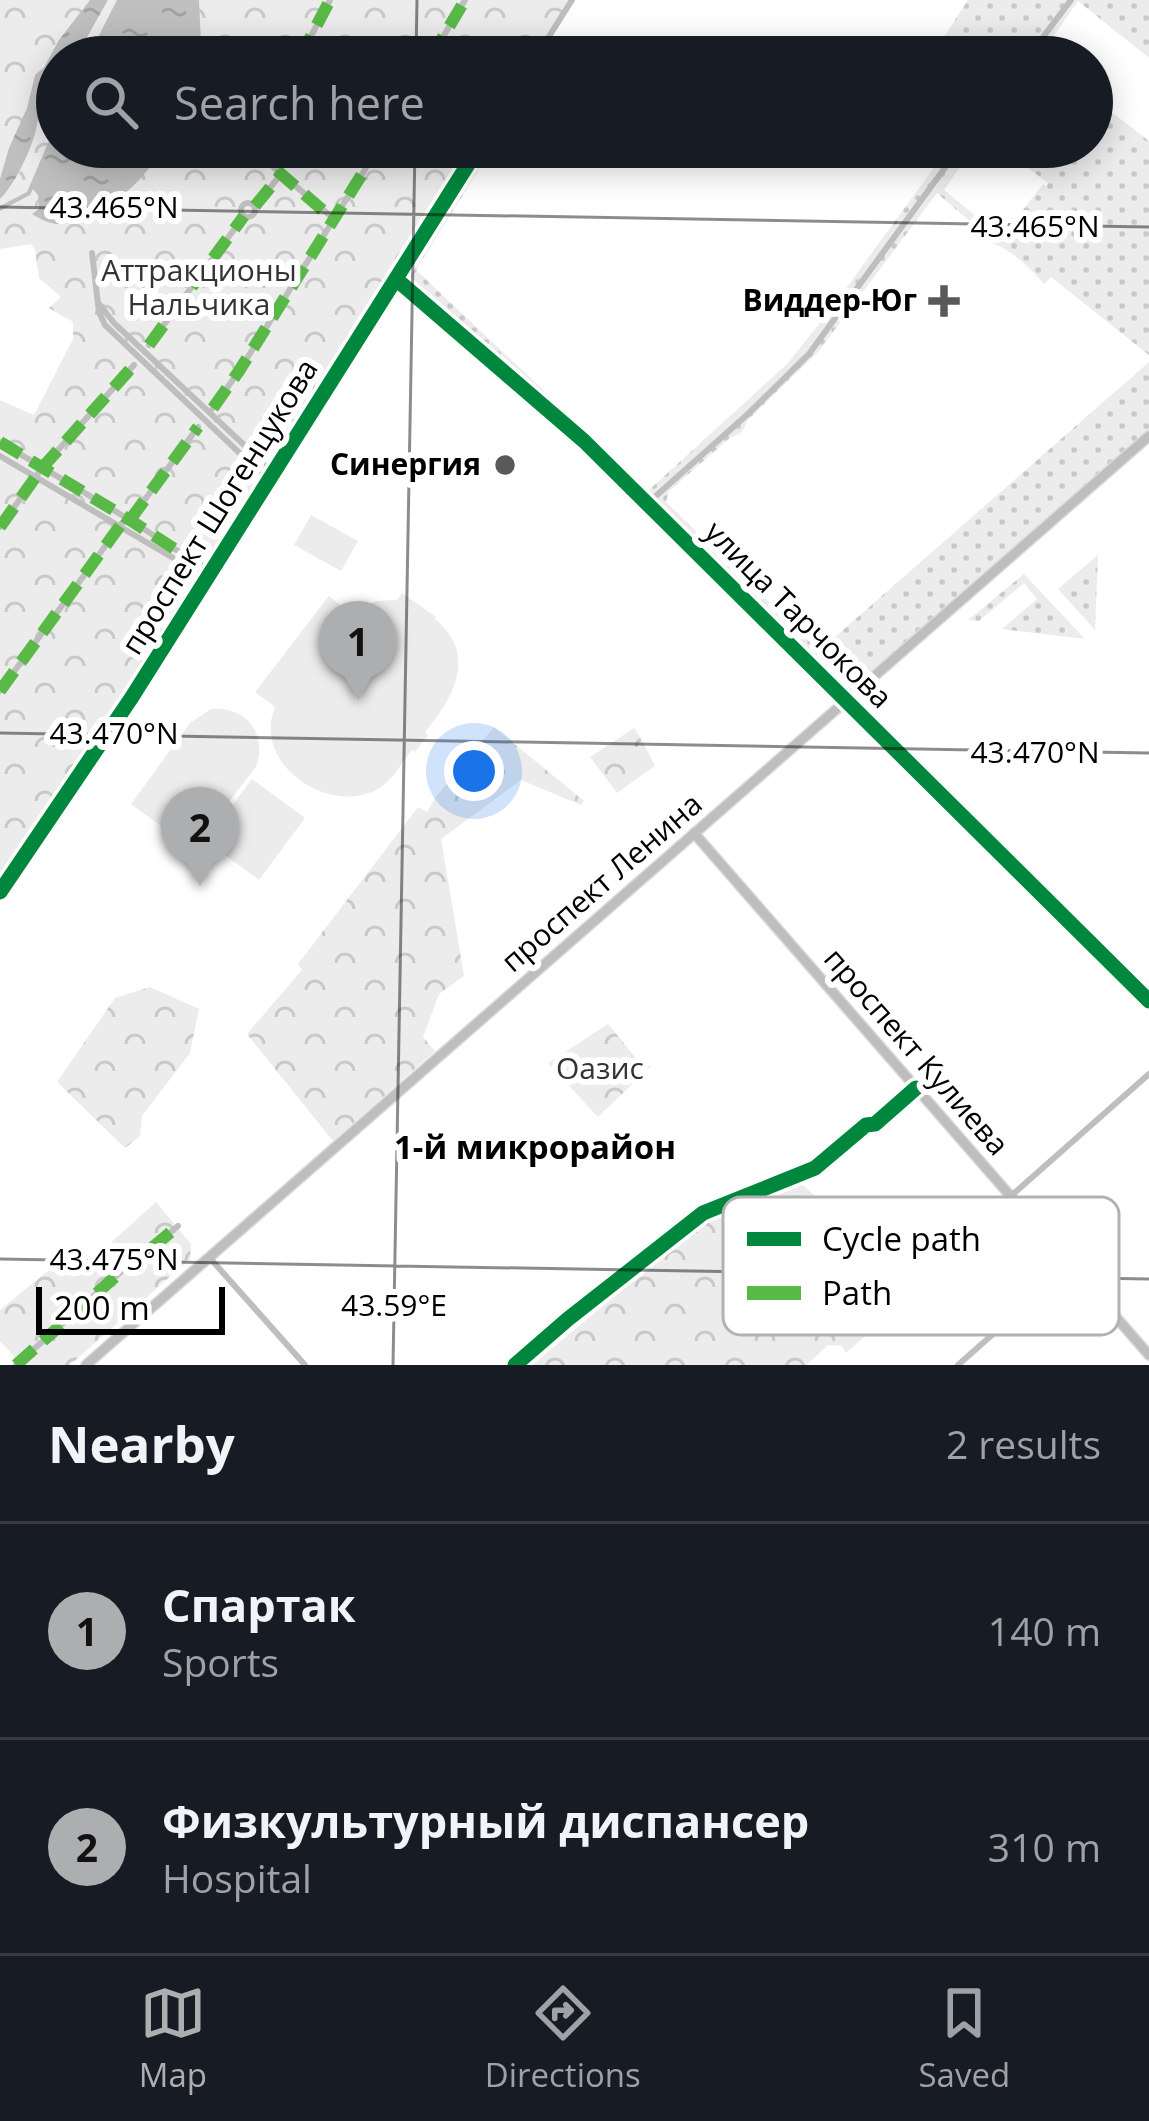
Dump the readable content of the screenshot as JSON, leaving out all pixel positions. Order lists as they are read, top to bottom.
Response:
{
  "streets": {
    "main road": ["проспект Ленина", "проспект Кулиева"],
    "street": ["проспект Шогенцукова", "улица Тарчокова"]
  },
  "crossings": [
    ["проспект Шогенцукова", "улица Тарчокова"],
    ["улица Тарчокова", "проспект Ленина"],
    ["проспект Ленина", "проспект Кулиева"]
  ],
  "districts": ["1-й микрорайон"],
  "parks": ["Аттракционы Нальчика", "Оазис"],
  "places": {
    "health": ["Виддер-Юг"],
    "other": ["Синергия"]
  },
  "legend": ["Cycle path", "Path"],
  "scale_bar": "200 m",
  "page": {
    "search": "Search here",
    "pins": ["1", "2"],
    "scale": "200 m",
    "heading": ["Nearby", "2 results"],
    "list": [
      {
        "mark": "1",
        "name": "Спартак",
        "note": "Sports",
        "value": "140 m"
      },
      {
        "mark": "2",
        "name": "Физкультурный диспансер",
        "note": "Hospital",
        "value": "310 m"
      }
    ],
    "nav": ["Map", "Directions", "Saved"]
  },
  "coordinates": [
    "43.465°N",
    "43.470°N",
    "43.475°N",
    "43.59°E"
  ]
}
